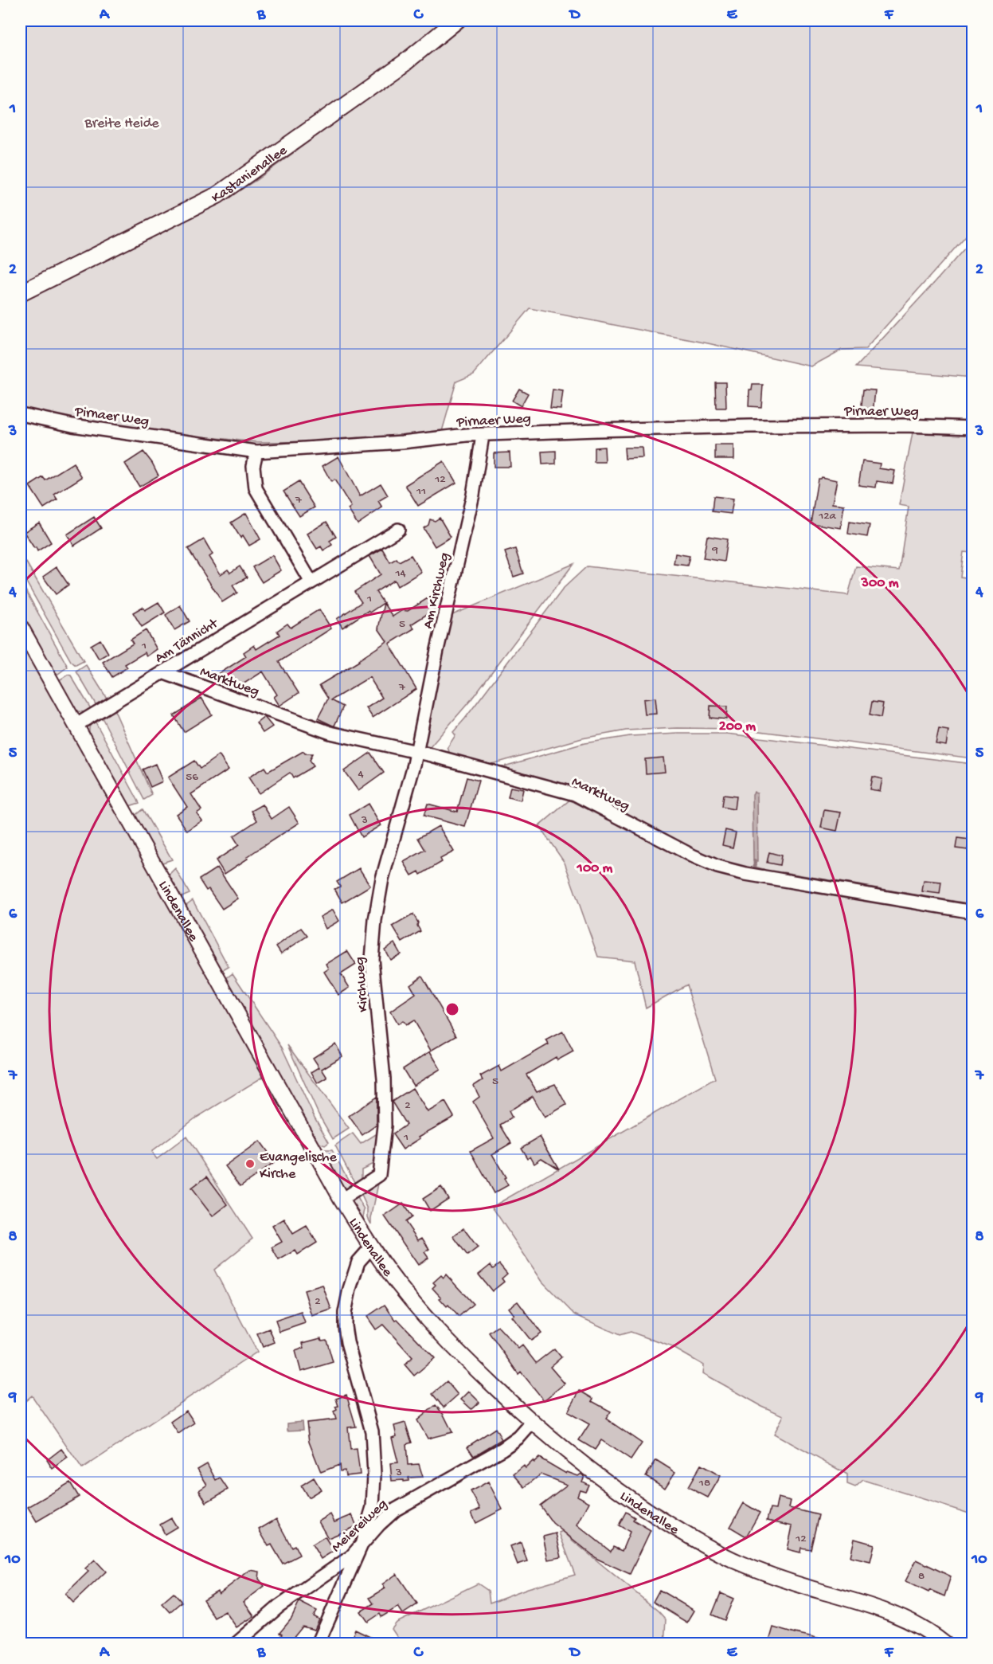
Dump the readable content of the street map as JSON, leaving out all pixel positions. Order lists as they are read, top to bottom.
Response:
{
  "streets": {
    "main road": ["Kastanienallee"],
    "street": [
      "Pirnaer Weg",
      "Am Kirchweg",
      "Am Tännicht",
      "Marktweg",
      "Lindenallee",
      "Kirchweg",
      "Meiereiweg"
    ]
  },
  "crossings": [
    ["Pirnaer Weg", "Am Kirchweg"],
    ["Am Kirchweg", "Marktweg"],
    ["Am Kirchweg", "Kirchweg"],
    ["Am Tännicht", "Marktweg"],
    ["Am Tännicht", "Lindenallee"],
    ["Marktweg", "Kirchweg"],
    ["Lindenallee", "Kirchweg"],
    ["Lindenallee", "Meiereiweg"]
  ],
  "parks": ["Breite Heide"],
  "places": ["Evangelische Kirche"],
  "house_numbers": [
    "12",
    "11",
    "7",
    "12a",
    "9",
    "14",
    "1",
    "5",
    "1",
    "7",
    "4",
    "56",
    "3",
    "5",
    "2",
    "1",
    "2",
    "3",
    "18",
    "12",
    "8"
  ],
  "grid": {
    "columns": [
      "A",
      "B",
      "C",
      "D",
      "E",
      "F"
    ],
    "rows": [
      "1",
      "2",
      "3",
      "4",
      "5",
      "6",
      "7",
      "8",
      "9",
      "10"
    ]
  },
  "rings": ["300 m", "200 m", "100 m"]
}
